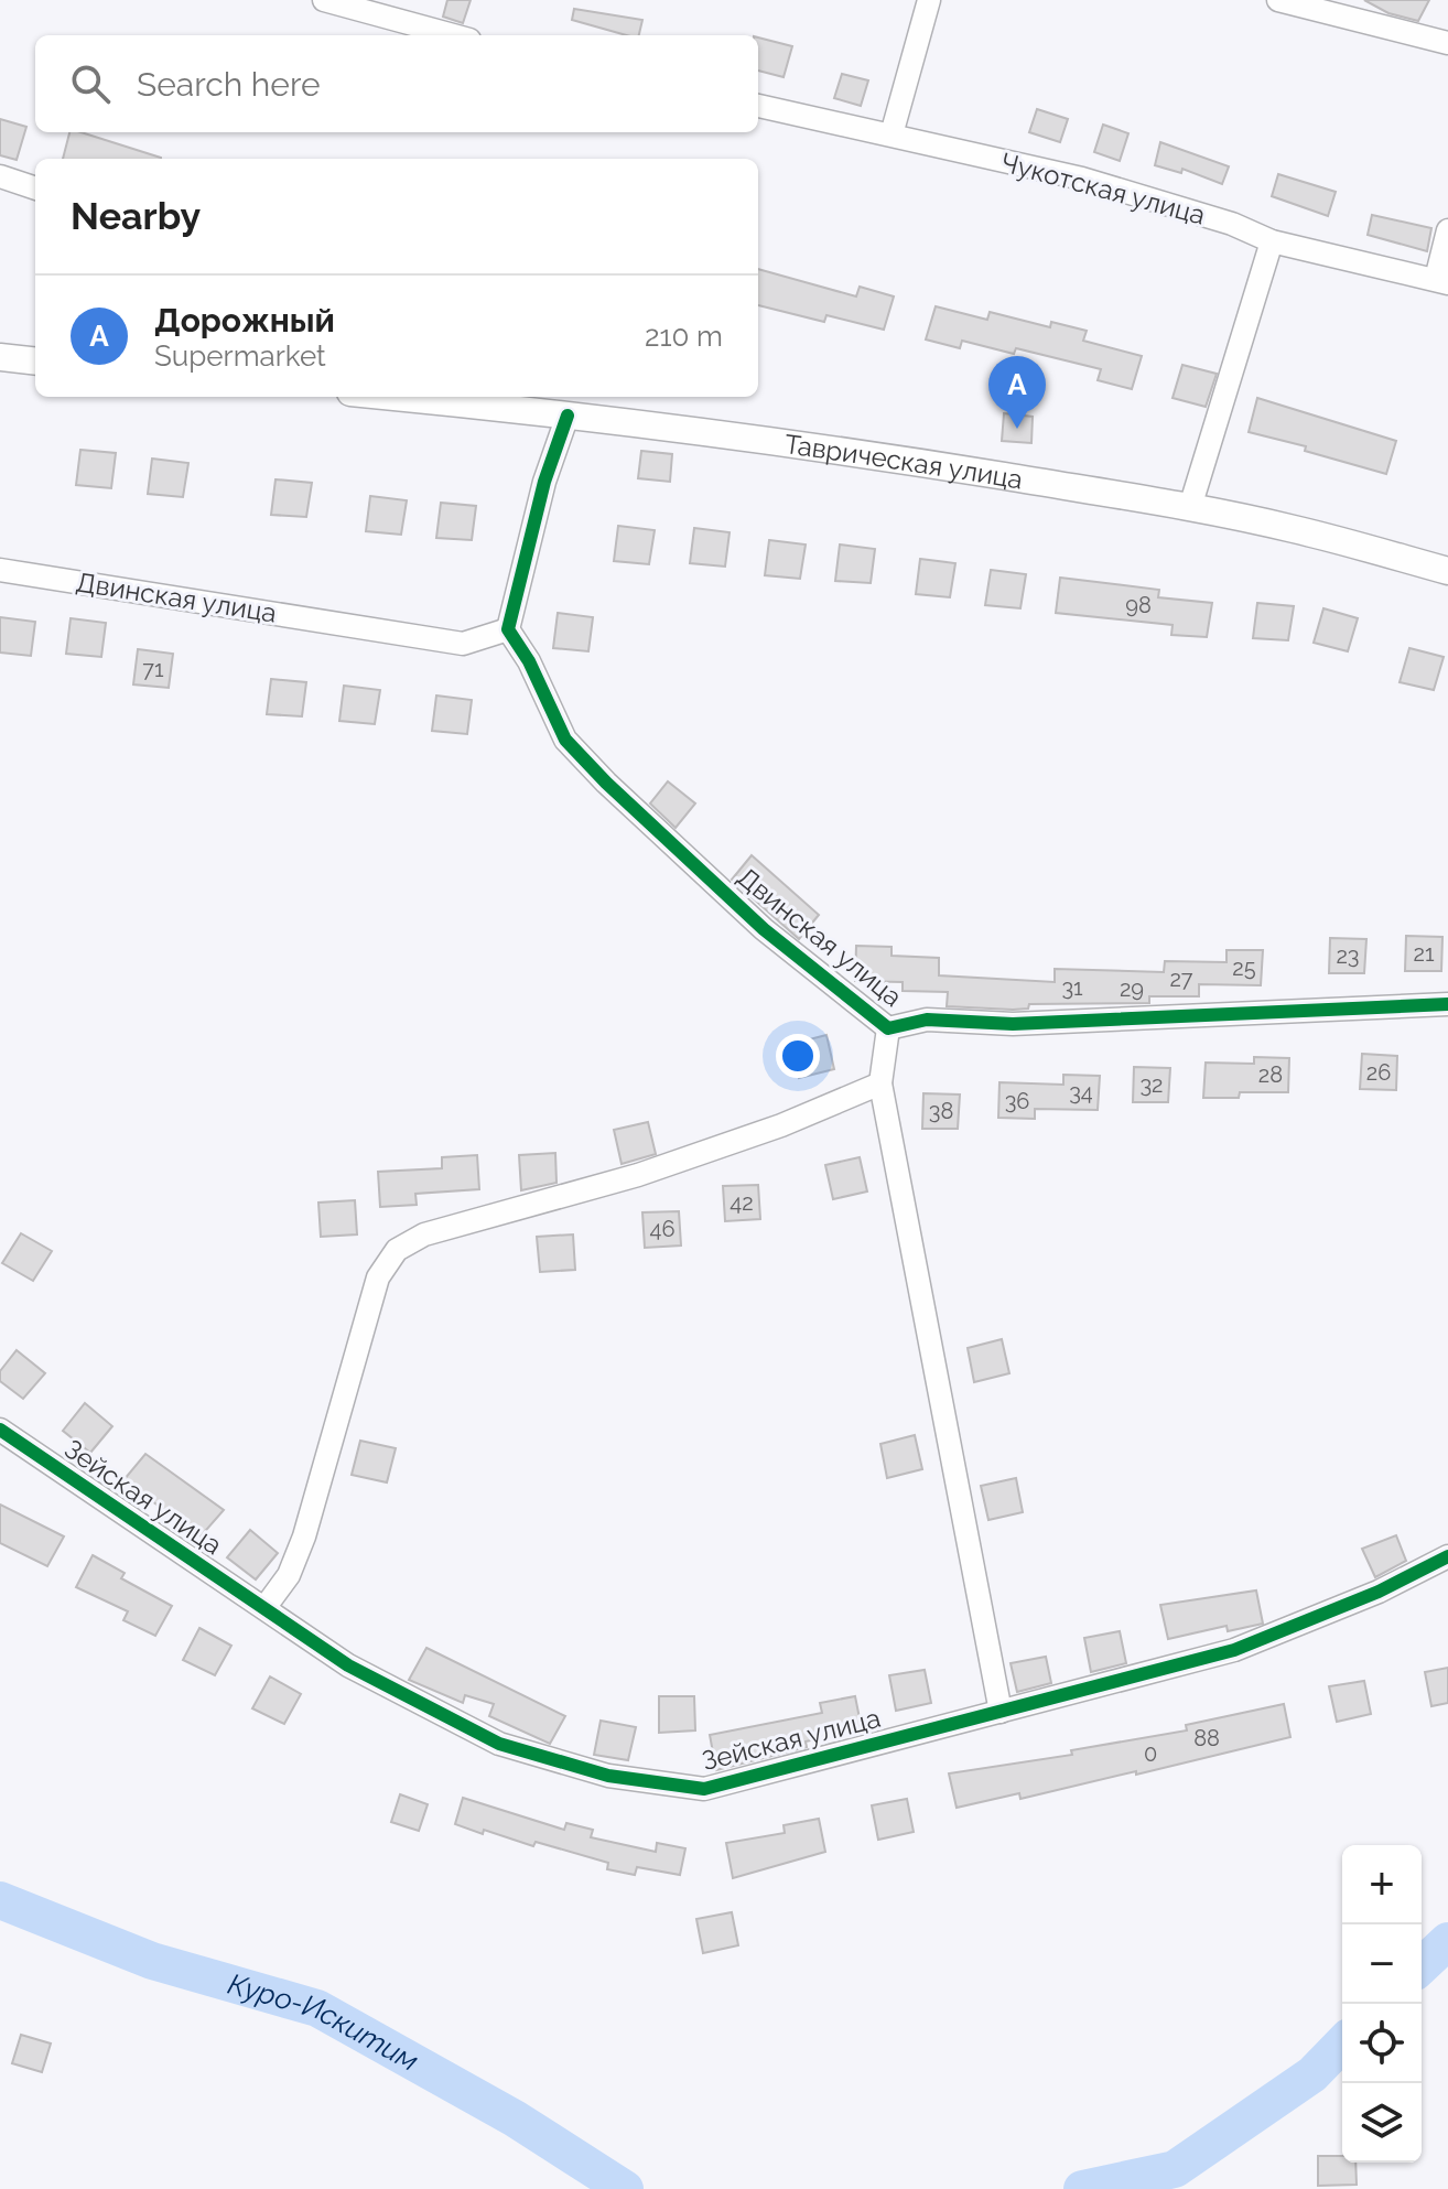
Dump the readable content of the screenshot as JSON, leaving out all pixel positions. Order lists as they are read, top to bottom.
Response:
{
  "streets": {
    "main road": ["Таврическая улица"],
    "street": ["Чукотская улица", "Двинская улица", "Зейская улица"]
  },
  "water": ["Куро-Искитим"],
  "house_numbers": [
    "98",
    "71",
    "21",
    "23",
    "25",
    "27",
    "31",
    "29",
    "26",
    "28",
    "32",
    "34",
    "36",
    "38",
    "42",
    "46",
    "88",
    "0"
  ],
  "page": {
    "search": "Search here",
    "heading": "Nearby",
    "list": [
      {
        "mark": "A",
        "name": "Дорожный",
        "note": "Supermarket",
        "value": "210 m"
      }
    ],
    "pins": "A",
    "map_buttons": ["+", "−"]
  }
}
